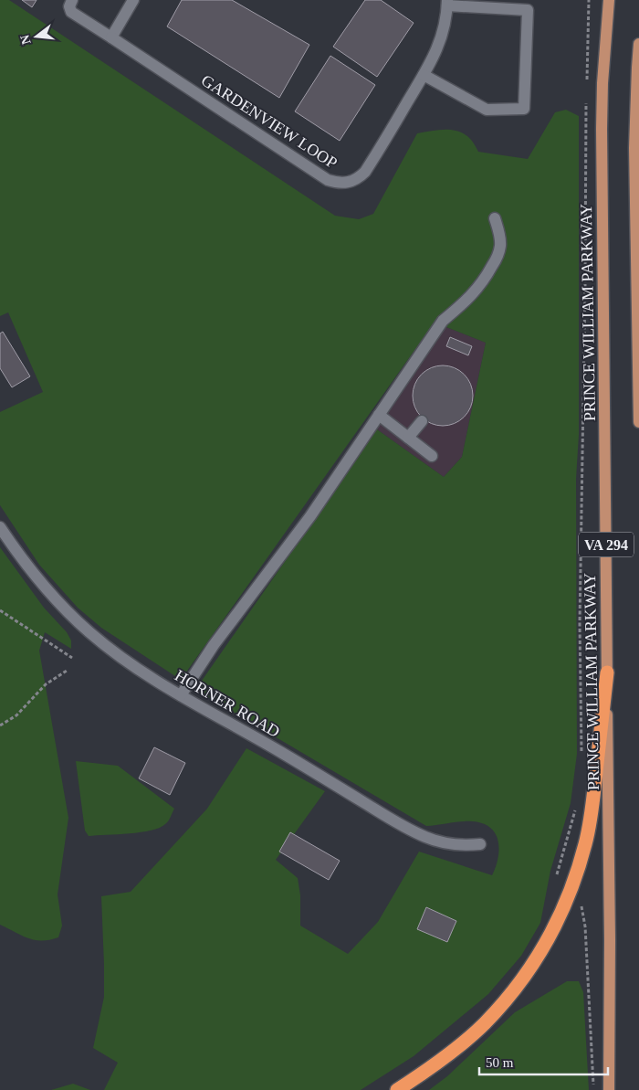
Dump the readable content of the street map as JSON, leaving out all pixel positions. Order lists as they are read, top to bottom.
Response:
{
  "streets": {
    "main road": ["PRINCE WILLIAM PARKWAY", "VA 294"],
    "street": ["GARDENVIEW LOOP", "HORNER ROAD"]
  },
  "scale_bar": "50 m",
  "north": "left"
}
